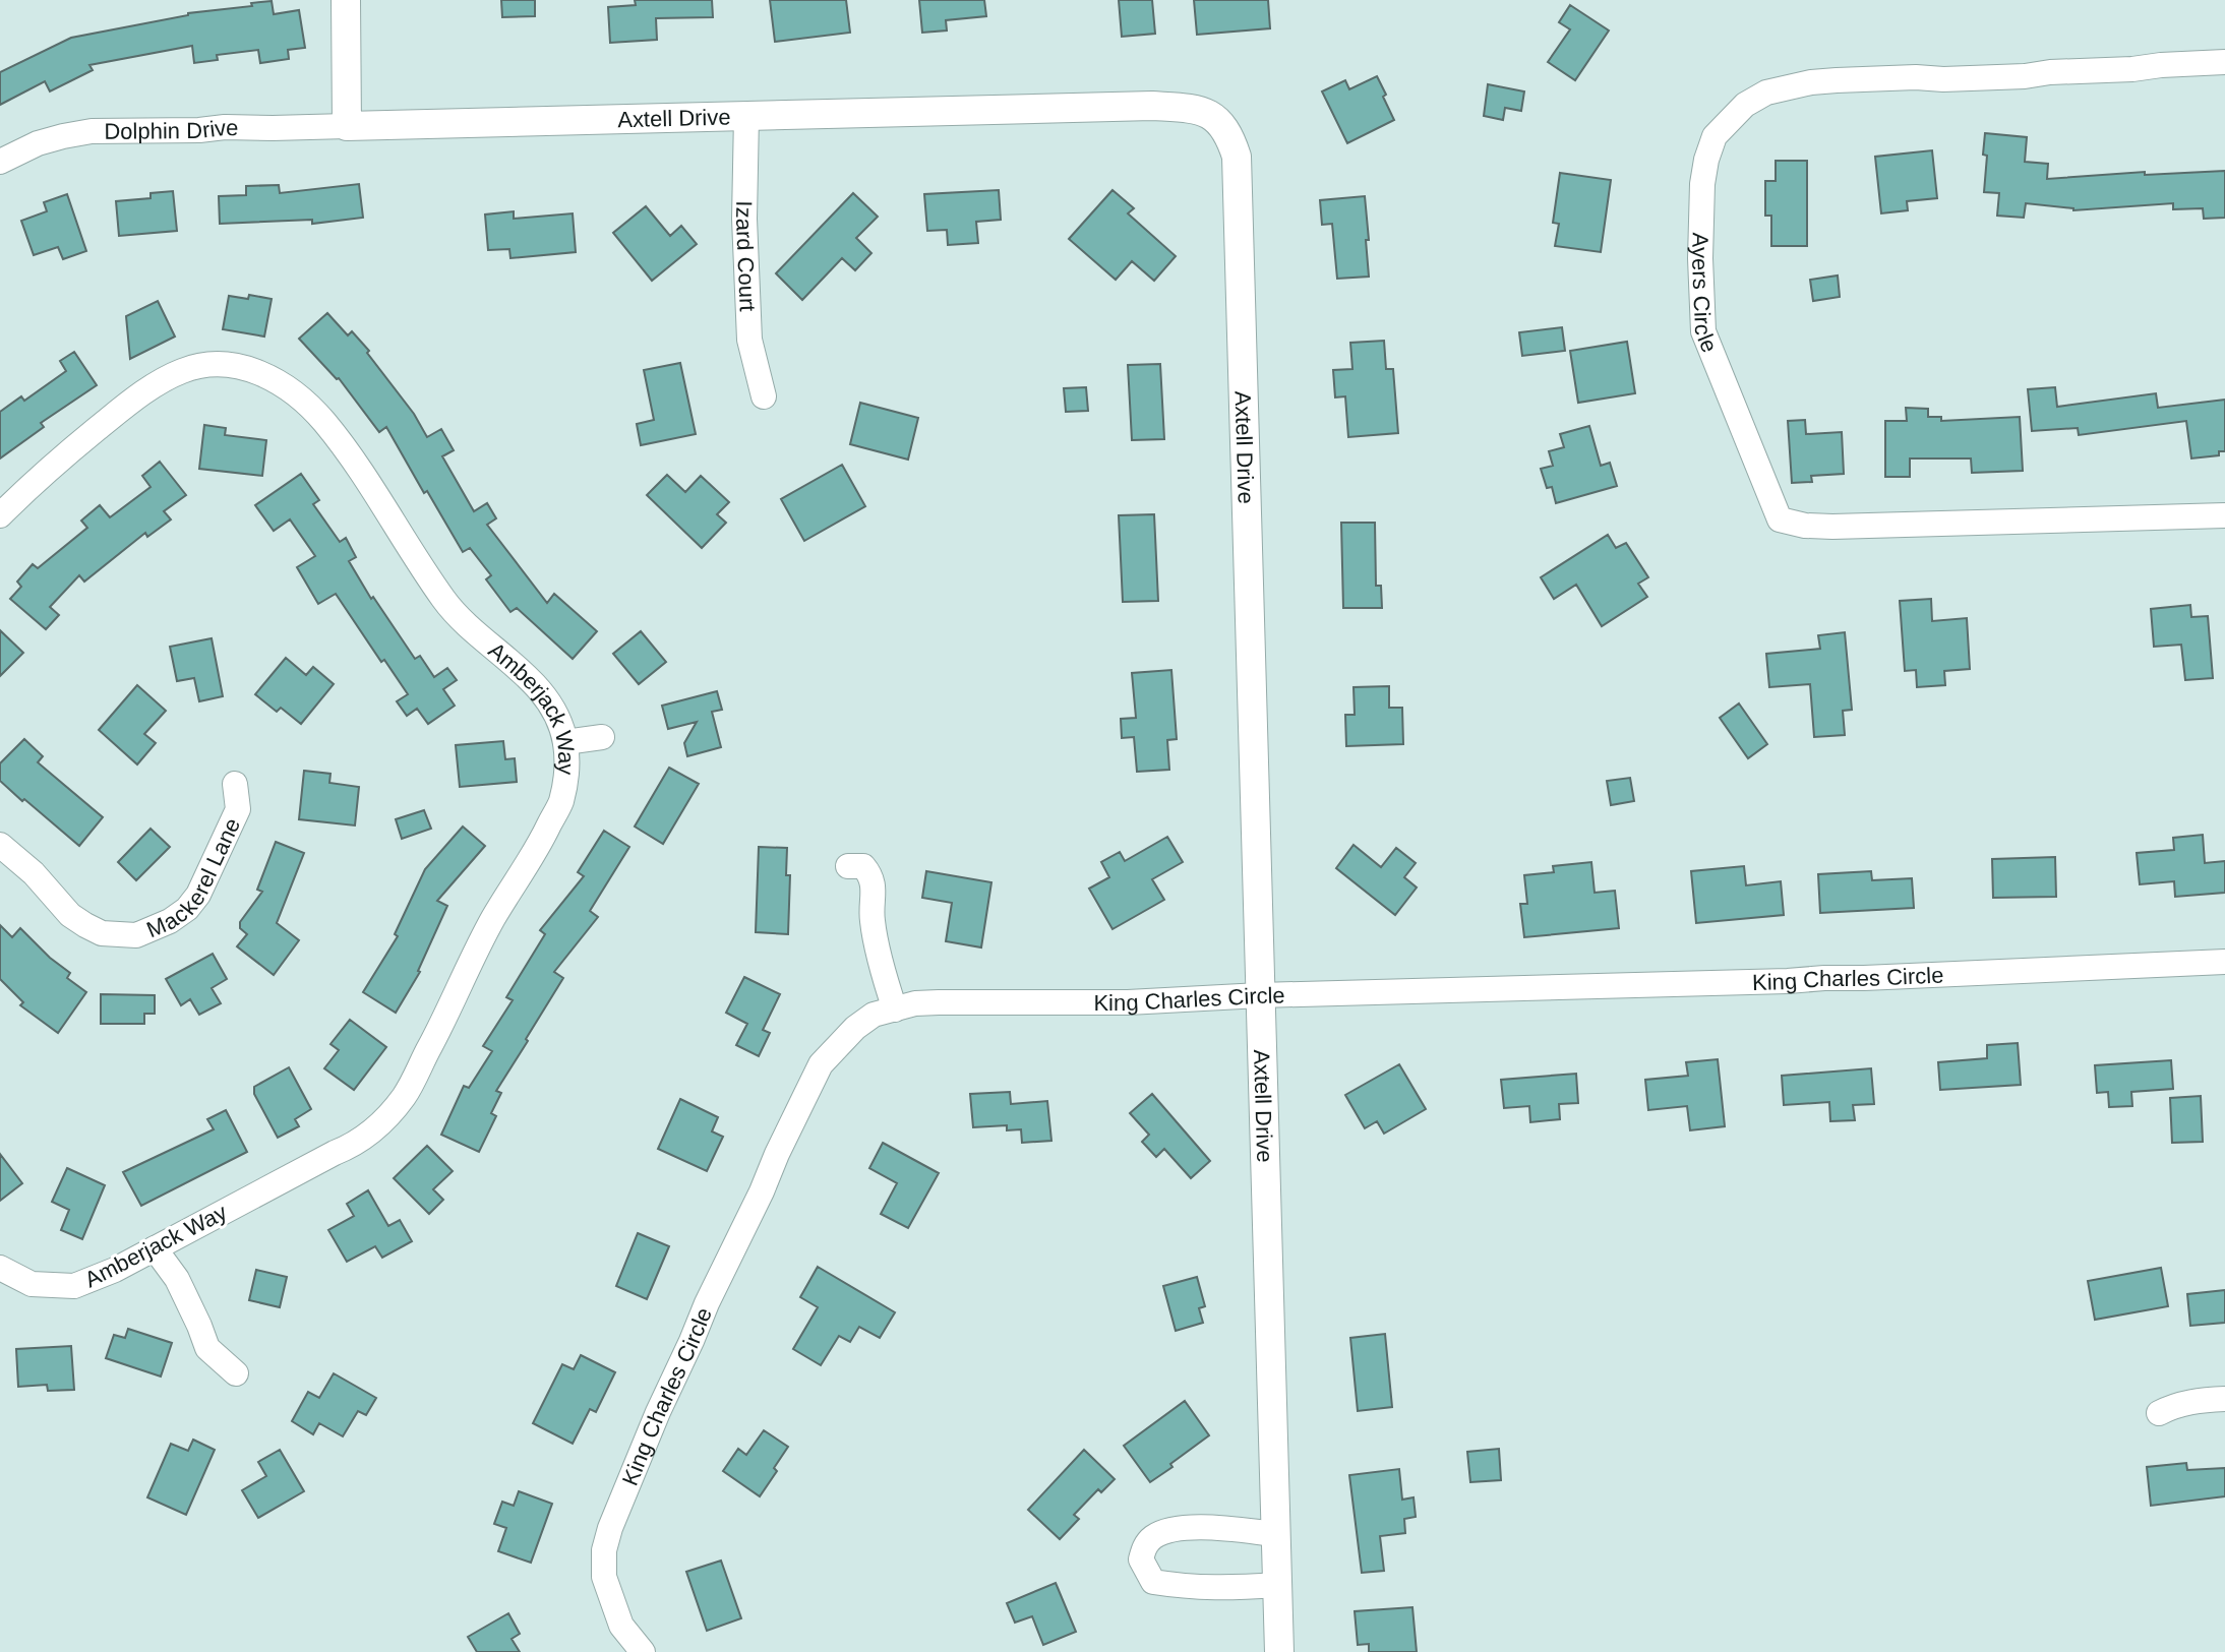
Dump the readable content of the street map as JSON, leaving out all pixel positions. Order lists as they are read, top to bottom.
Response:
{
  "streets": {
    "street": [
      "Axtell Drive",
      "Dolphin Drive",
      "Izard Court",
      "Ayers Circle",
      "Amberjack Way",
      "Mackerel Lane",
      "King Charles Circle"
    ]
  },
  "crossings": [
    ["Axtell Drive", "Dolphin Drive"],
    ["Axtell Drive", "Izard Court"],
    ["Axtell Drive", "King Charles Circle"]
  ]
}
